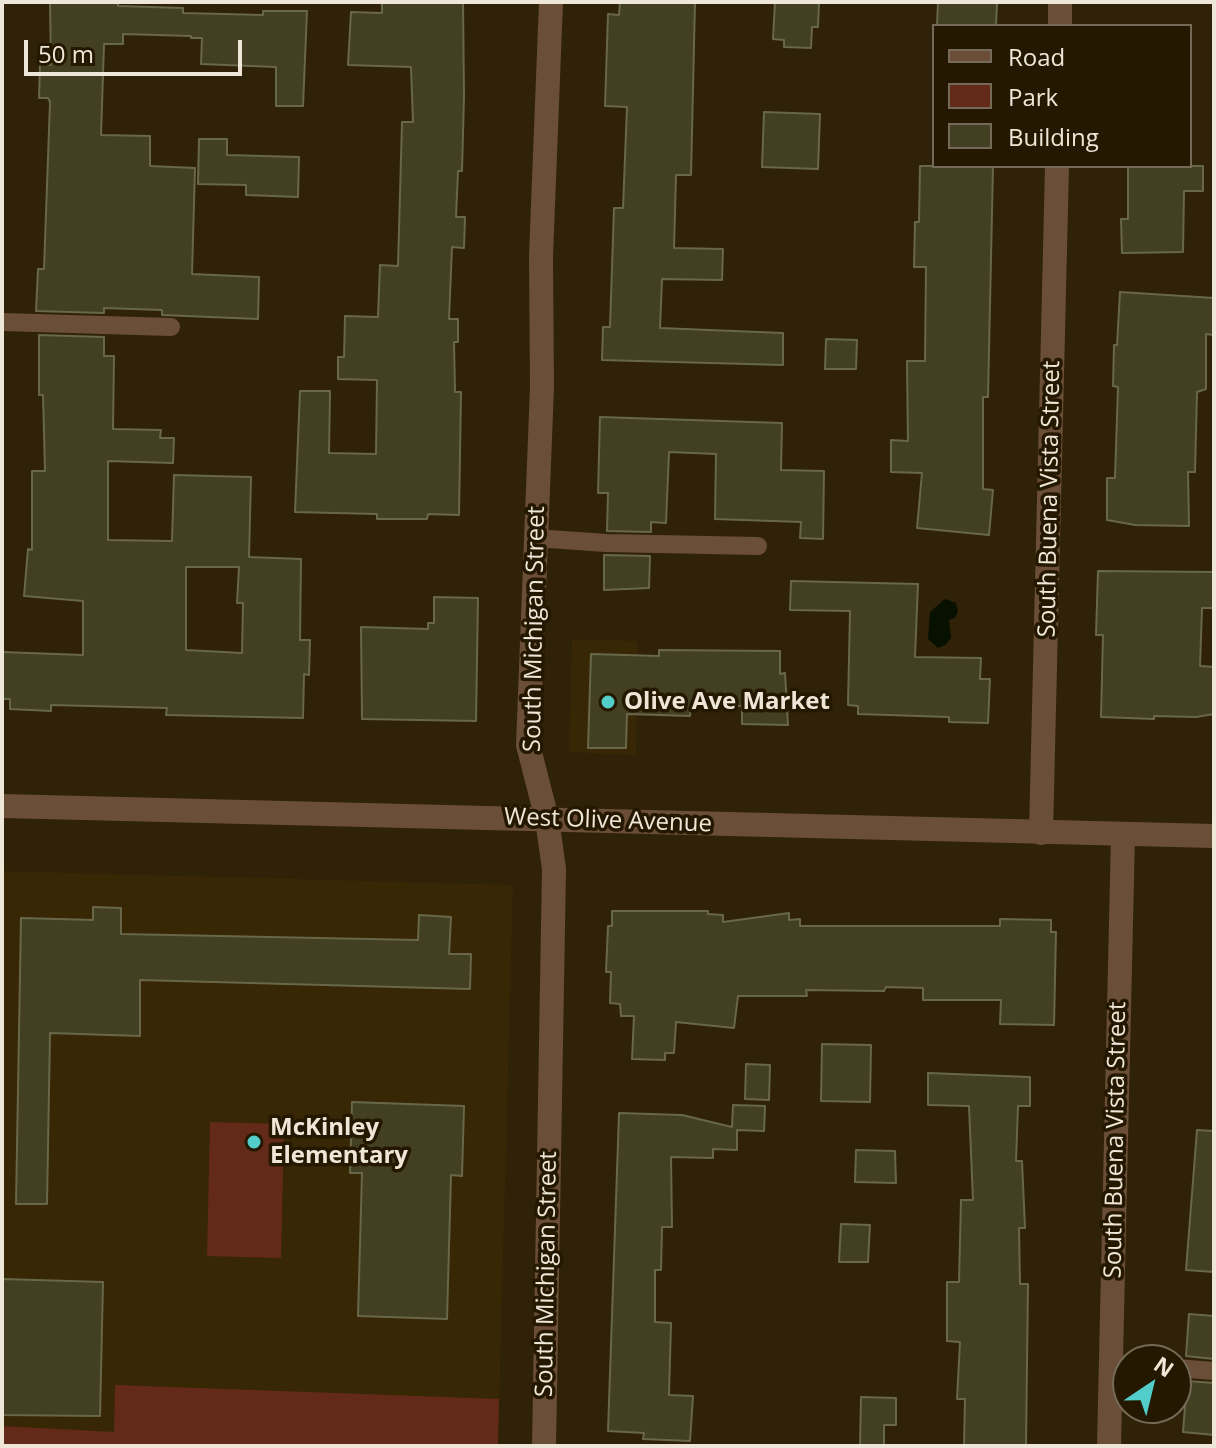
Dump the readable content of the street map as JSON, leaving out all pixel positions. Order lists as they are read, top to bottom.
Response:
{
  "streets": {
    "street": ["South Buena Vista Street", "South Michigan Street", "West Olive Avenue"]
  },
  "crossings": [
    ["South Buena Vista Street", "West Olive Avenue"],
    ["South Michigan Street", "West Olive Avenue"]
  ],
  "places": ["Olive Ave Market", "McKinley Elementary"],
  "legend": ["Road", "Park", "Building"],
  "scale_bar": "50 m",
  "north": "top right"
}
